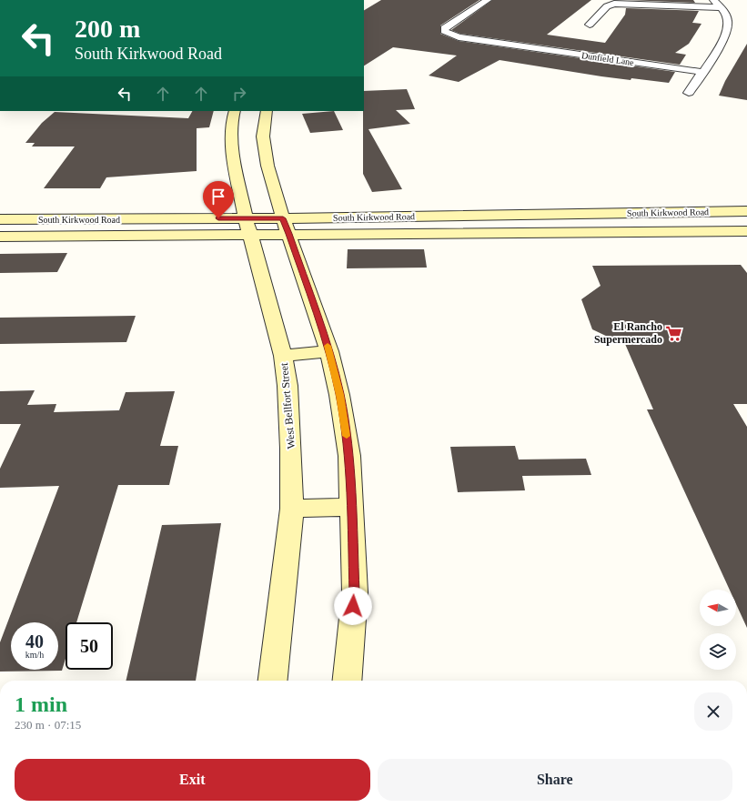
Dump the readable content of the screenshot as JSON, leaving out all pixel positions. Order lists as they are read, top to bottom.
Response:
{
  "streets": {
    "main road": ["South Kirkwood Road", "West Bellfort Street"],
    "street": ["Dunfield Lane"]
  },
  "crossings": [
    ["South Kirkwood Road", "West Bellfort Street"]
  ],
  "places": {
    "supermarket": ["El Rancho Supermercado"]
  },
  "north": "left",
  "page": {
    "turn": ["200 m", "South Kirkwood Road"],
    "speed": "40 km/h",
    "limit": "50",
    "heading": ["1 min", "230 m · 07:15"],
    "buttons": ["Exit", "Share"]
  }
}
